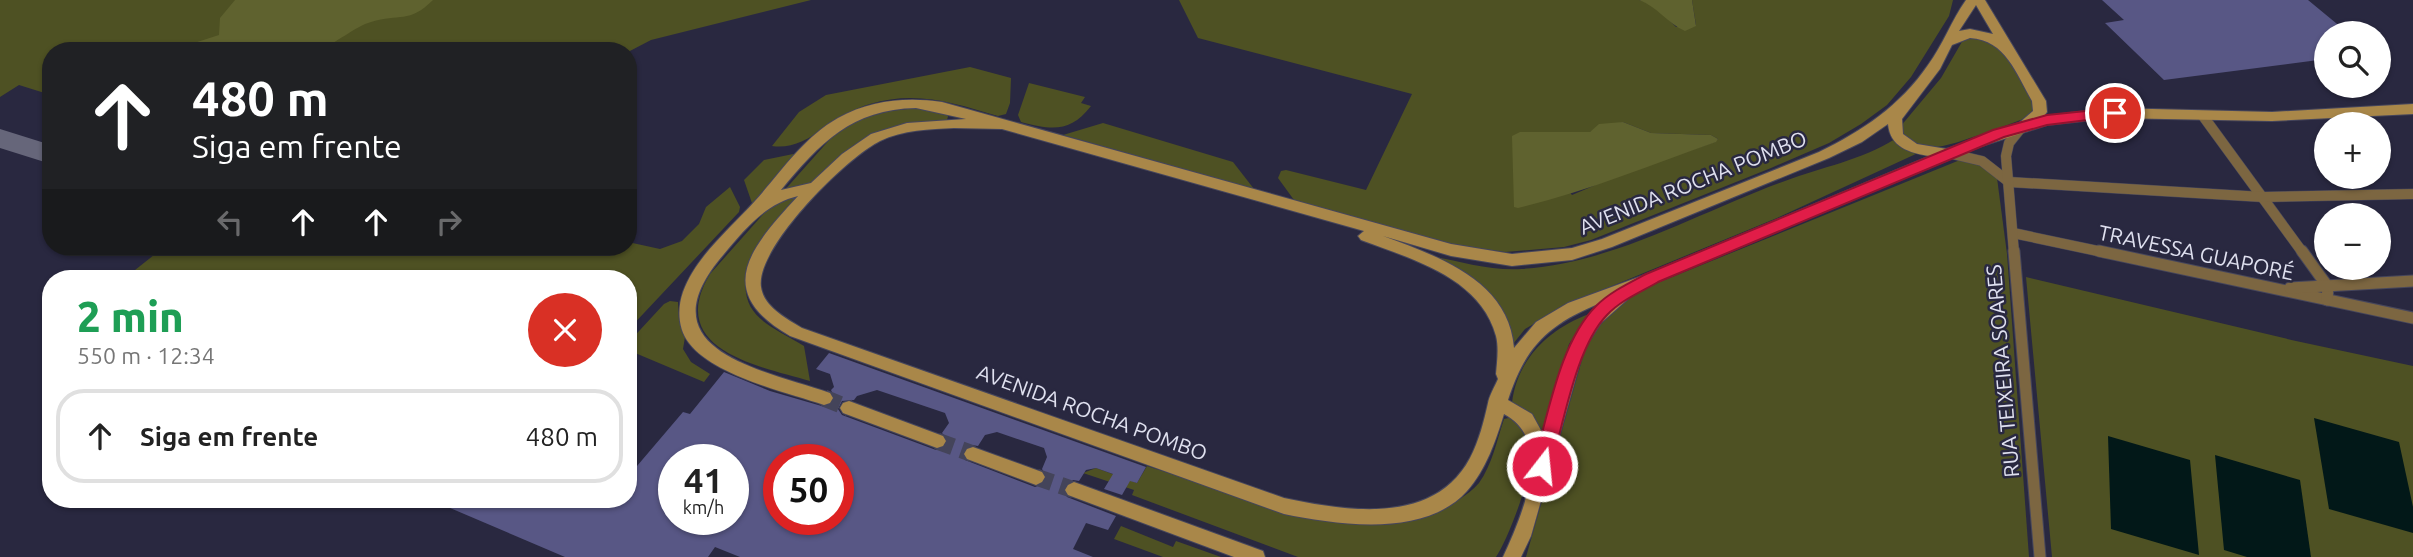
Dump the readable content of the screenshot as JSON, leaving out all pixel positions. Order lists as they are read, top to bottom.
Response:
{
  "streets": {
    "main road": ["AVENIDA ROCHA POMBO", "RUA TEIXEIRA SOARES"],
    "street": ["TRAVESSA GUAPORÉ"]
  },
  "crossings": [
    ["AVENIDA ROCHA POMBO", "RUA TEIXEIRA SOARES"],
    ["TRAVESSA GUAPORÉ", "RUA TEIXEIRA SOARES"]
  ],
  "page": {
    "map_buttons": ["+", "−"],
    "turn": ["480 m", "Siga em frente"],
    "heading": ["2 min", "550 m · 12:34"],
    "list": [
      {
        "name": "Siga em frente",
        "value": "480 m"
      }
    ],
    "speed": "41 km/h",
    "limit": "50"
  }
}
